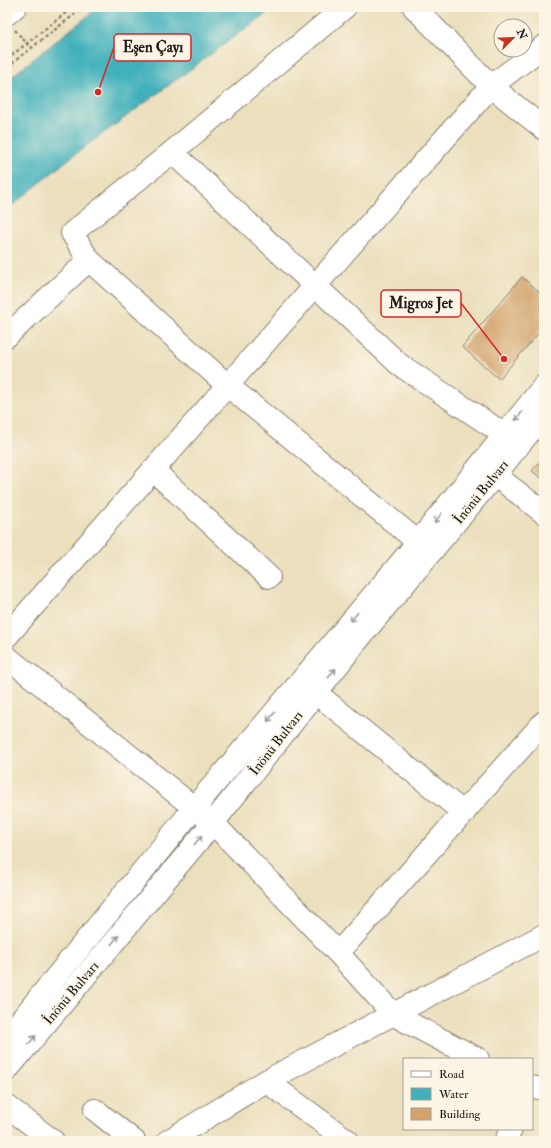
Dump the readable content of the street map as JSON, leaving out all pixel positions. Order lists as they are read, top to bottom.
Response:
{
  "streets": {
    "street": ["İnönü Bulvarı"]
  },
  "places": ["Eşen Çayı", "Migros Jet"],
  "legend": ["Road", "Water", "Building"],
  "north": "top right"
}
